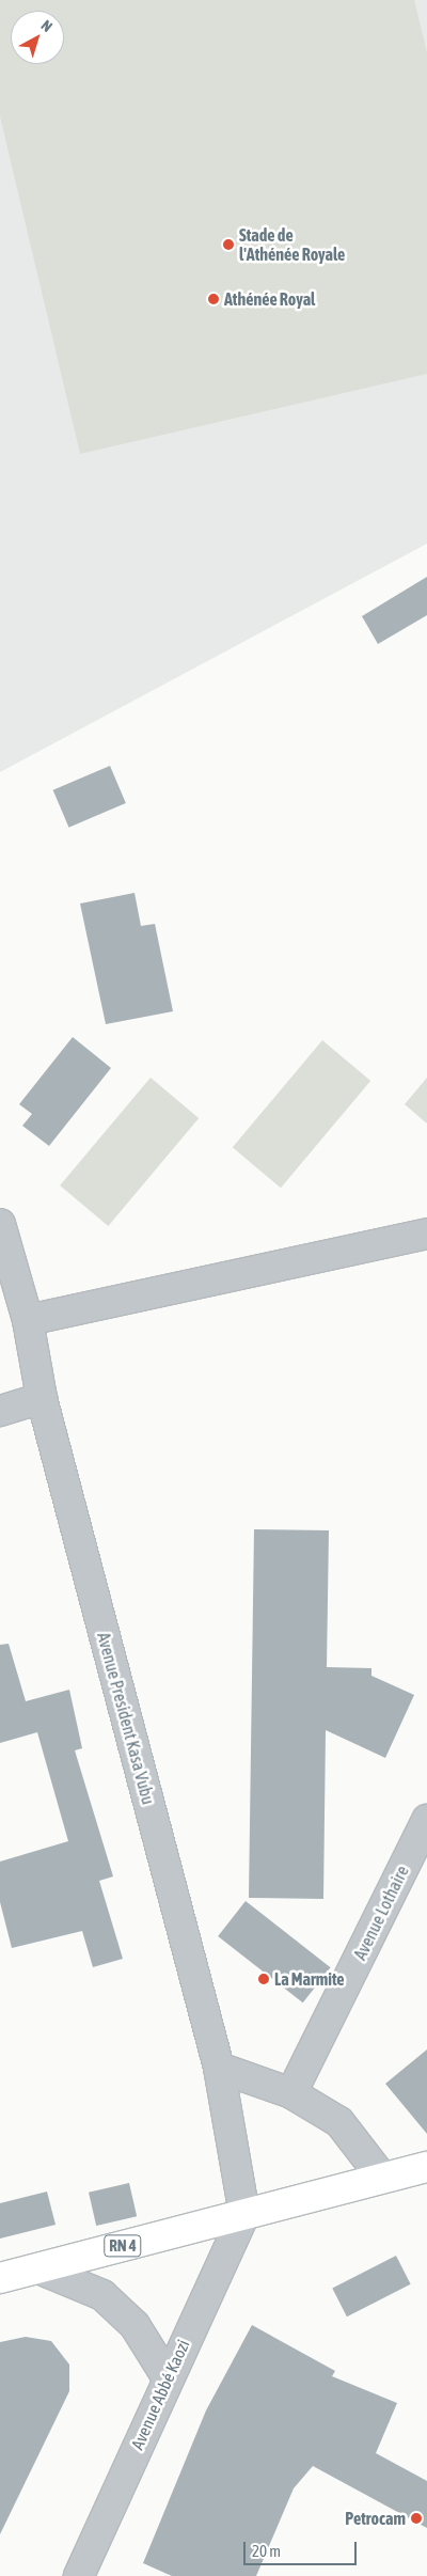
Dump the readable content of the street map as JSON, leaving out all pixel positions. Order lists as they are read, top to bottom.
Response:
{
  "streets": {
    "highway": ["RN 4"],
    "street": ["Avenue President Kasa Vubu", "Avenue Lothaire", "Avenue Abbé Kaozi"]
  },
  "crossings": [
    ["Avenue President Kasa Vubu", "RN 4"],
    ["Avenue President Kasa Vubu", "Avenue Abbé Kaozi"],
    ["RN 4", "Avenue Abbé Kaozi"]
  ],
  "places": [
    "Stade de l'Athénée Royale",
    "Athénée Royal",
    "La Marmite",
    "Petrocam"
  ],
  "scale_bar": "20 m",
  "north": "top right"
}
